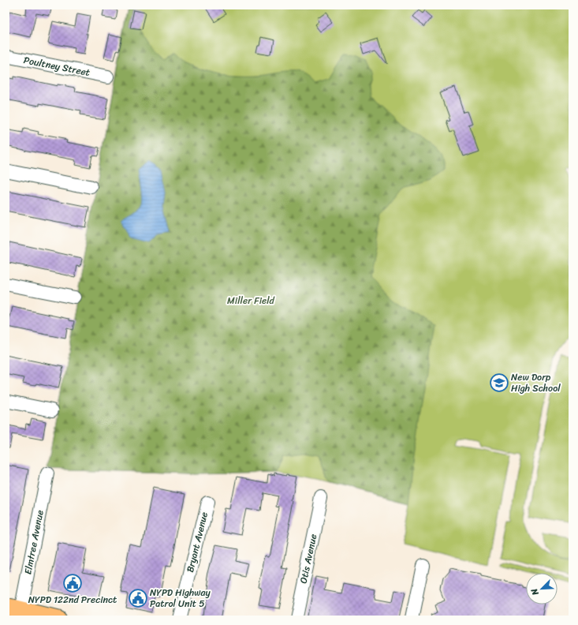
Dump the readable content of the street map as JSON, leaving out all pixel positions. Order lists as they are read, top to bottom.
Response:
{
  "streets": {
    "street": [
      "Poultney Street",
      "Elmtree Avenue",
      "Bryant Avenue",
      "Otis Avenue"
    ]
  },
  "parks": ["Miller Field"],
  "places": {
    "school or university": ["New Dorp High School"],
    "public building": ["NYPD 122nd Precinct", "NYPD Highway Patrol Unit 5"]
  },
  "north": "bottom left"
}
